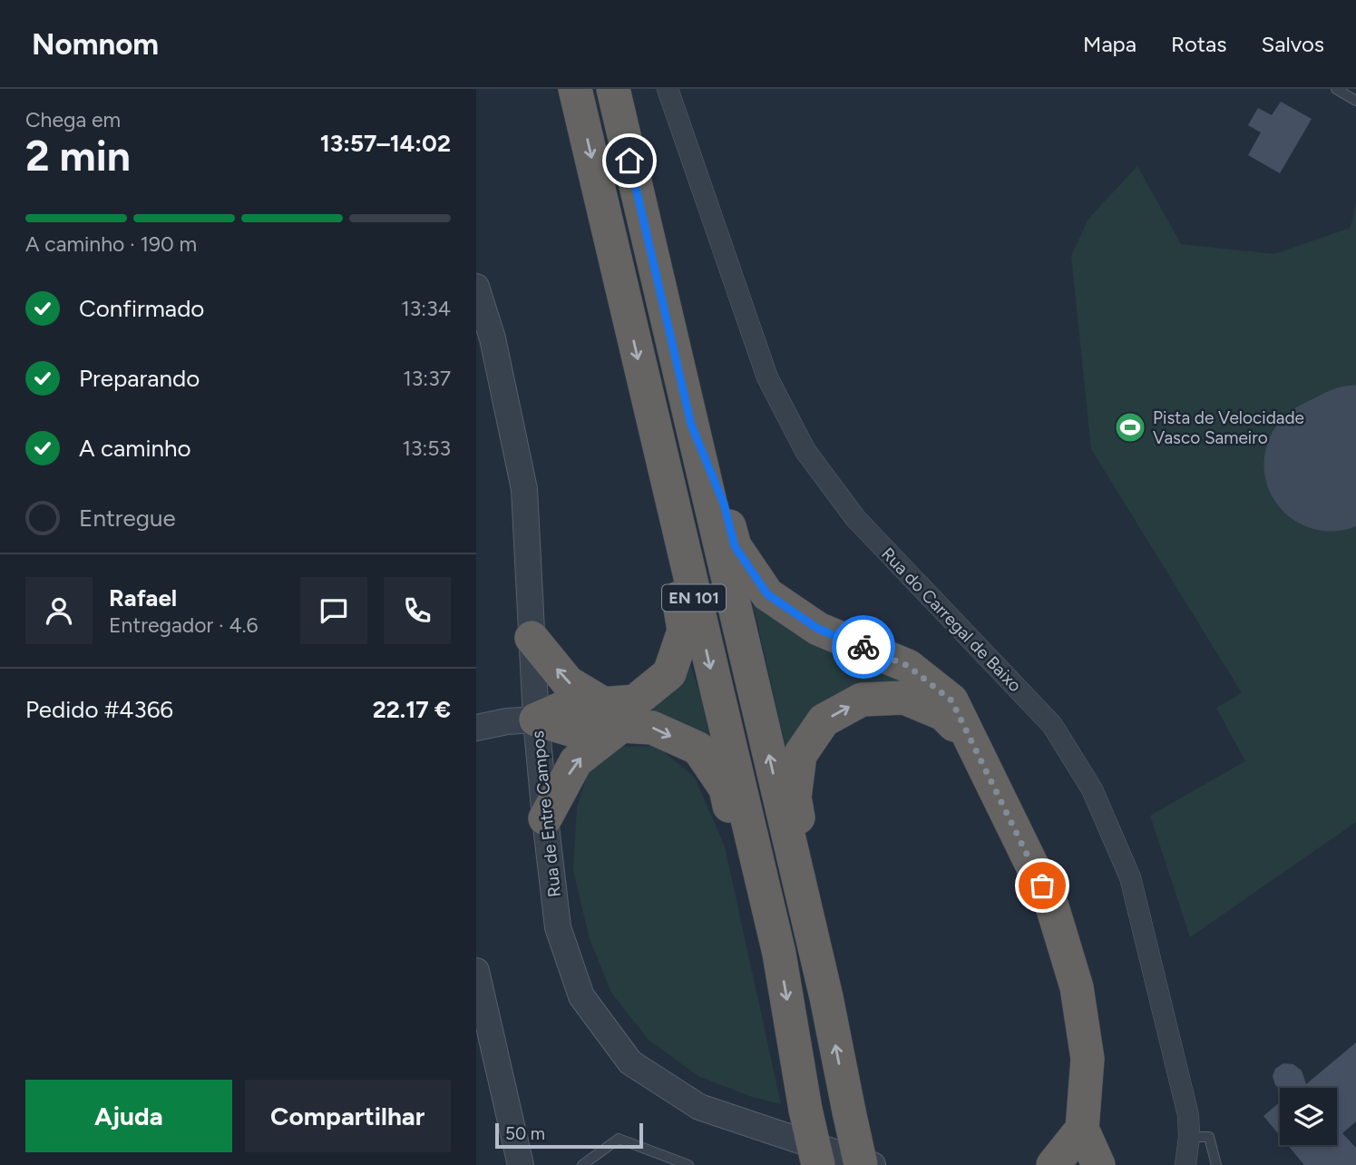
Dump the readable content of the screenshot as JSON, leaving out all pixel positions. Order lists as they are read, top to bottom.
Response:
{
  "streets": {
    "highway": ["EN 101"],
    "street": ["Rua do Carregal de Baixo", "Rua de Entre Campos"]
  },
  "places": {
    "sports": ["Pista de Velocidade Vasco Sameiro"]
  },
  "scale_bar": "50 m",
  "page": {
    "header": "Nomnom",
    "nav": ["Mapa", "Rotas", "Salvos"],
    "heading": ["2 min", "Chega em", "13:57–14:02"],
    "panel": [
      "Rafael",
      "Entregador · 4.6",
      "Pedido #4366",
      "22.17 €"
    ],
    "bar": "A caminho · 190 m",
    "list": [
      ["Confirmado", "13:34"],
      ["Preparando", "13:37"],
      ["A caminho", "13:53"],
      "Entregue"
    ],
    "buttons": ["Ajuda", "Compartilhar"],
    "scale": "50 m"
  }
}
